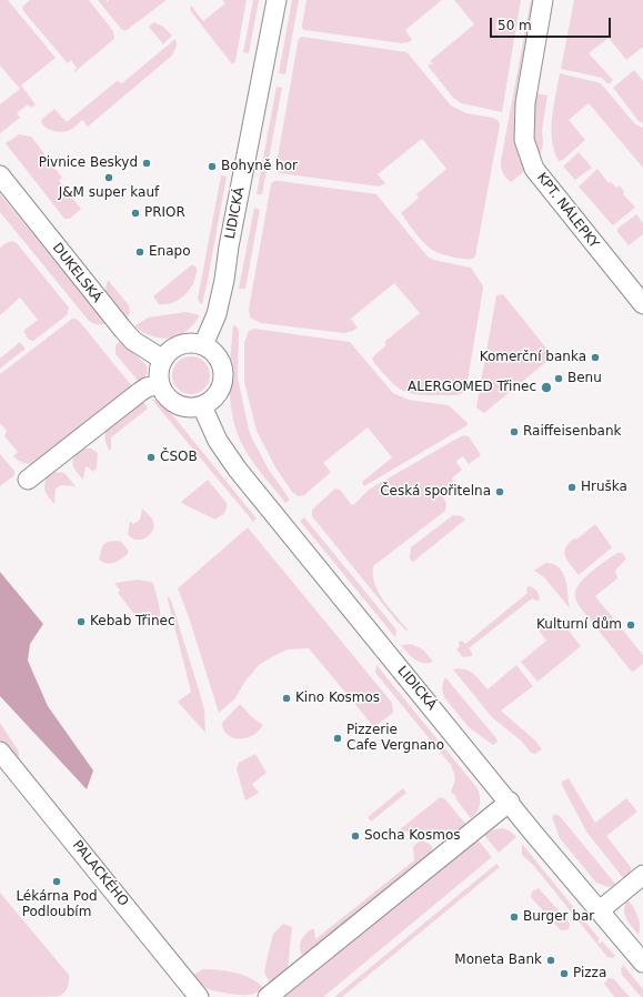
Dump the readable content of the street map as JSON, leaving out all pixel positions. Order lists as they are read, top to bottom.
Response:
{
  "streets": {
    "street": [
      "KPT. NÁLEPKY",
      "LIDICKÁ",
      "DUKELSKÁ",
      "PALACKÉHO"
    ]
  },
  "crossings": [
    ["LIDICKÁ", "DUKELSKÁ"]
  ],
  "places": [
    "Pivnice Beskyd",
    "Bohyně hor",
    "J&M super kauf",
    "PRIOR",
    "Enapo",
    "Komerční banka",
    "Benu",
    "ALERGOMED Třinec",
    "Raiffeisenbank",
    "ČSOB",
    "Hruška",
    "Česká spořitelna",
    "Kebab Třinec",
    "Kulturní dům",
    "Kino Kosmos",
    "Pizzerie Cafe Vergnano",
    "Socha Kosmos",
    "Lékárna Pod Podloubím",
    "Burger bar",
    "Moneta Bank",
    "Pizza"
  ],
  "scale_bar": "50 m"
}
